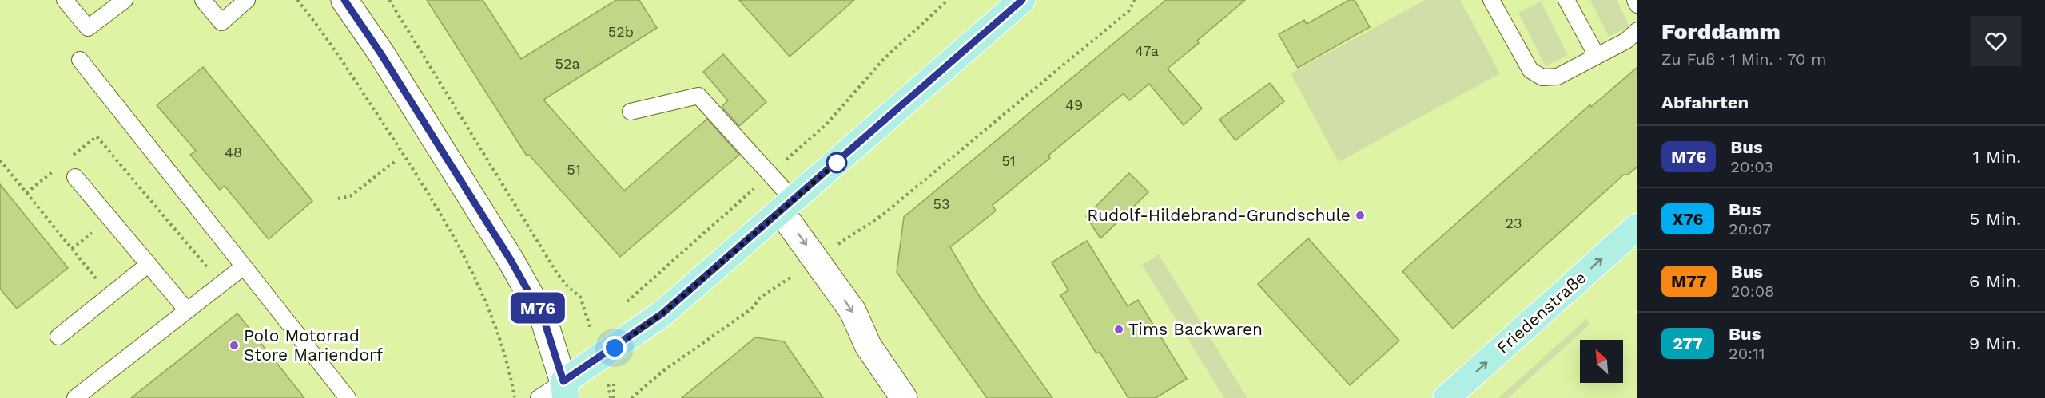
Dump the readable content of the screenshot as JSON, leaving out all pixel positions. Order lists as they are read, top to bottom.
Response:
{
  "streets": {
    "main road": ["Friedenstraße"]
  },
  "one_way": ["Friedenstraße"],
  "places": ["Rudolf-Hildebrand-Grundschule", "Tims Backwaren", "Polo Motorrad Store Mariendorf"],
  "lines": ["bus line M76"],
  "house_numbers": [
    "52b",
    "47a",
    "52a",
    "49",
    "48",
    "51",
    "51",
    "53",
    "23"
  ],
  "north": "top left",
  "page": {
    "on_map": "M76",
    "heading": [
      ["Forddamm", "Zu Fuß · 1 Min. · 70 m"],
      "Abfahrten"
    ],
    "list": [
      {
        "mark": "M76",
        "name": "Bus",
        "note": "20:03",
        "value": "1 Min."
      },
      {
        "mark": "X76",
        "name": "Bus",
        "note": "20:07",
        "value": "5 Min."
      },
      {
        "mark": "M77",
        "name": "Bus",
        "note": "20:08",
        "value": "6 Min."
      },
      {
        "mark": "277",
        "name": "Bus",
        "note": "20:11",
        "value": "9 Min."
      }
    ]
  }
}
